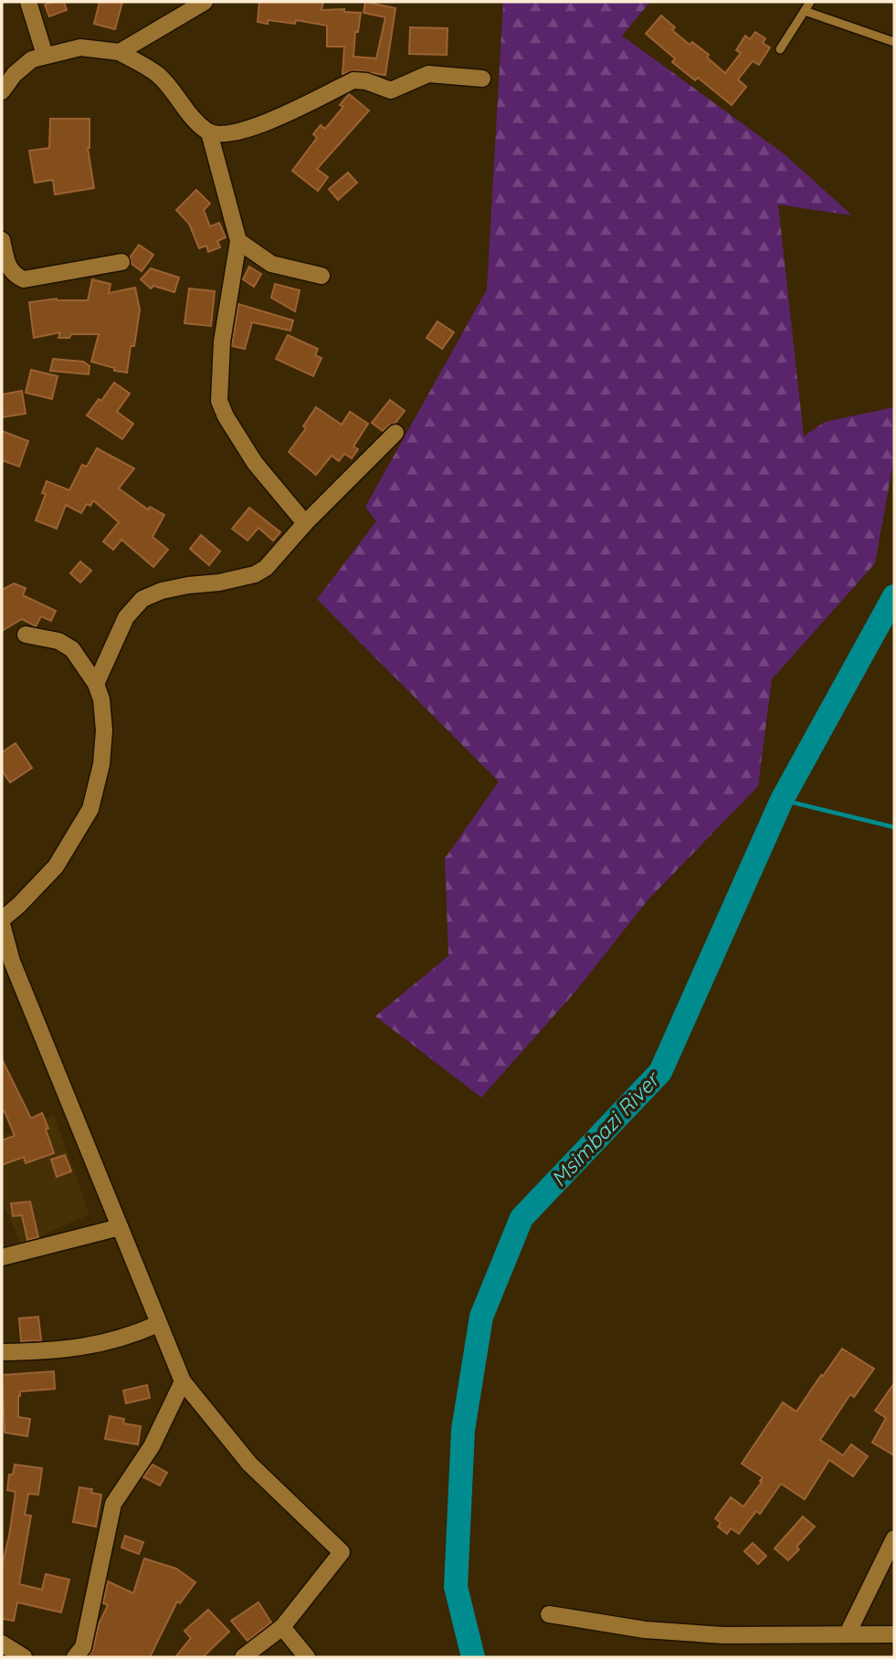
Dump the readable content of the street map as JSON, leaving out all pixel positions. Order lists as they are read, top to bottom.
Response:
{
  "water": ["Msimbazi River"]
}
